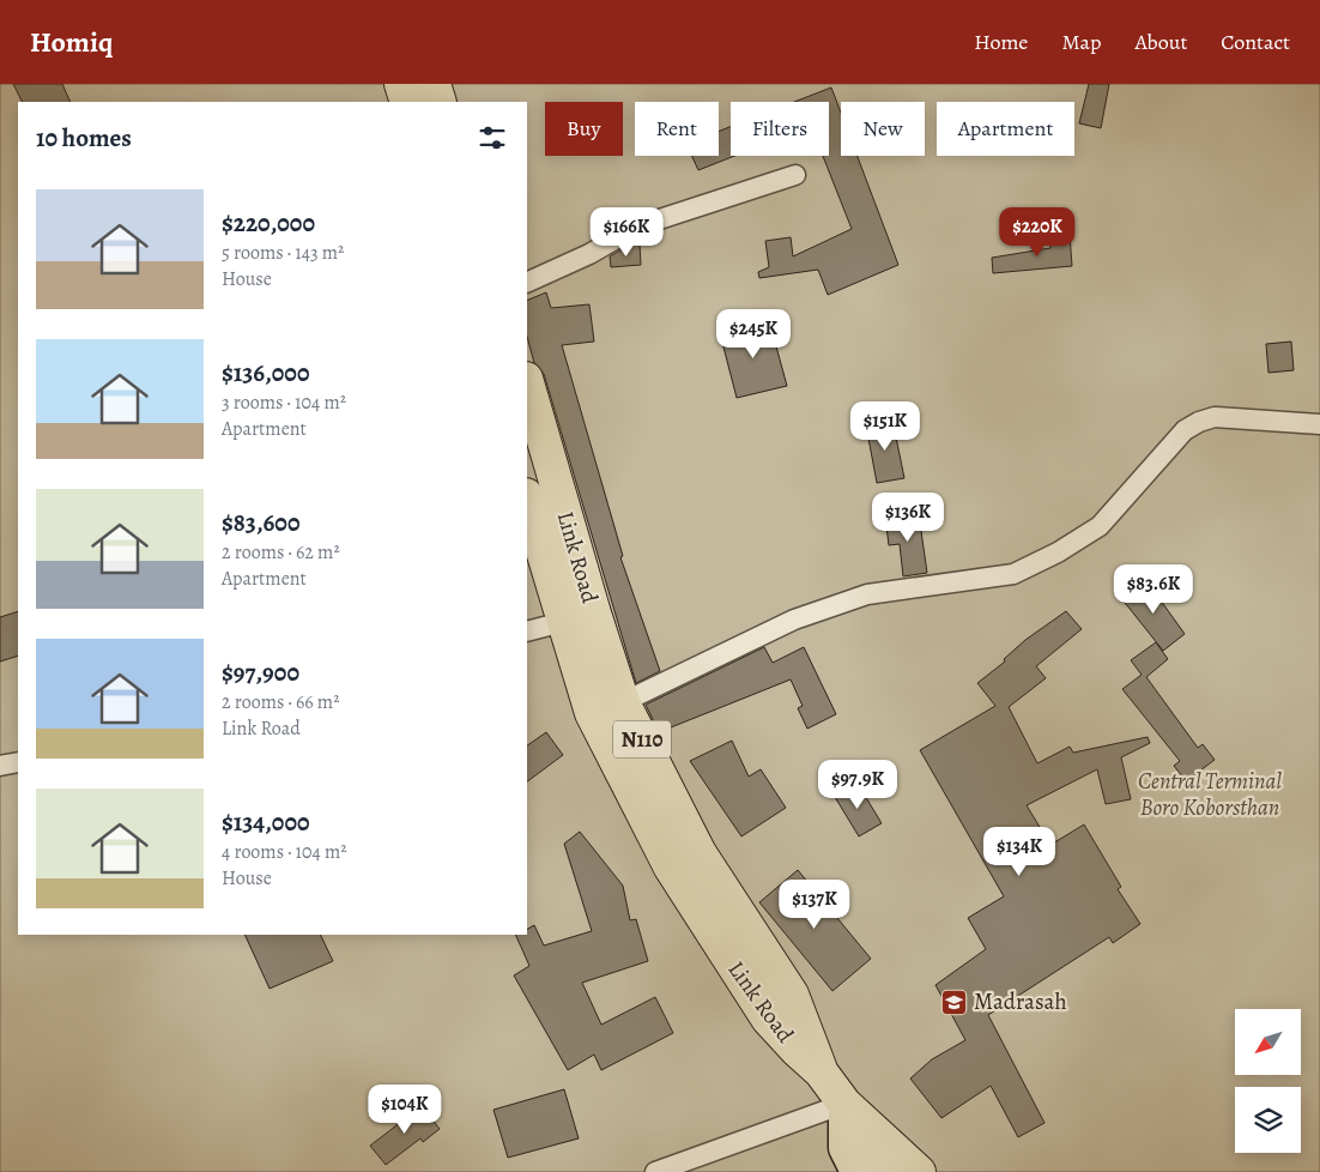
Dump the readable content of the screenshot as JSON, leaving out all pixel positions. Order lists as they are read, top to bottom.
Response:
{
  "streets": {
    "highway": ["Link Road", "N110"]
  },
  "crossings": [
    ["Link Road", "N110"]
  ],
  "parks": ["Central Terminal Boro Koborsthan"],
  "places": {
    "school or university": ["Madrasah"]
  },
  "north": "bottom left",
  "page": {
    "header": "Homiq",
    "nav": [
      "Home",
      "Map",
      "About",
      "Contact"
    ],
    "chip": [
      "Buy",
      "Rent",
      "Filters",
      "New",
      "Apartment"
    ],
    "heading": "10 homes",
    "list": [
      {
        "name": "$220,000",
        "note": "5 rooms · 143 m² · House"
      },
      {
        "name": "$136,000",
        "note": "3 rooms · 104 m² · Apartment"
      },
      {
        "name": "$83,600",
        "note": "2 rooms · 62 m² · Apartment"
      },
      {
        "name": "$97,900",
        "note": "2 rooms · 66 m² · Link Road"
      },
      {
        "name": "$134,000",
        "note": "4 rooms · 104 m² · House"
      }
    ],
    "price": [
      "$166K",
      "$220K",
      "$245K",
      "$151K",
      "$136K",
      "$83.6K",
      "$97.9K",
      "$134K",
      "$137K",
      "$104K"
    ]
  }
}
